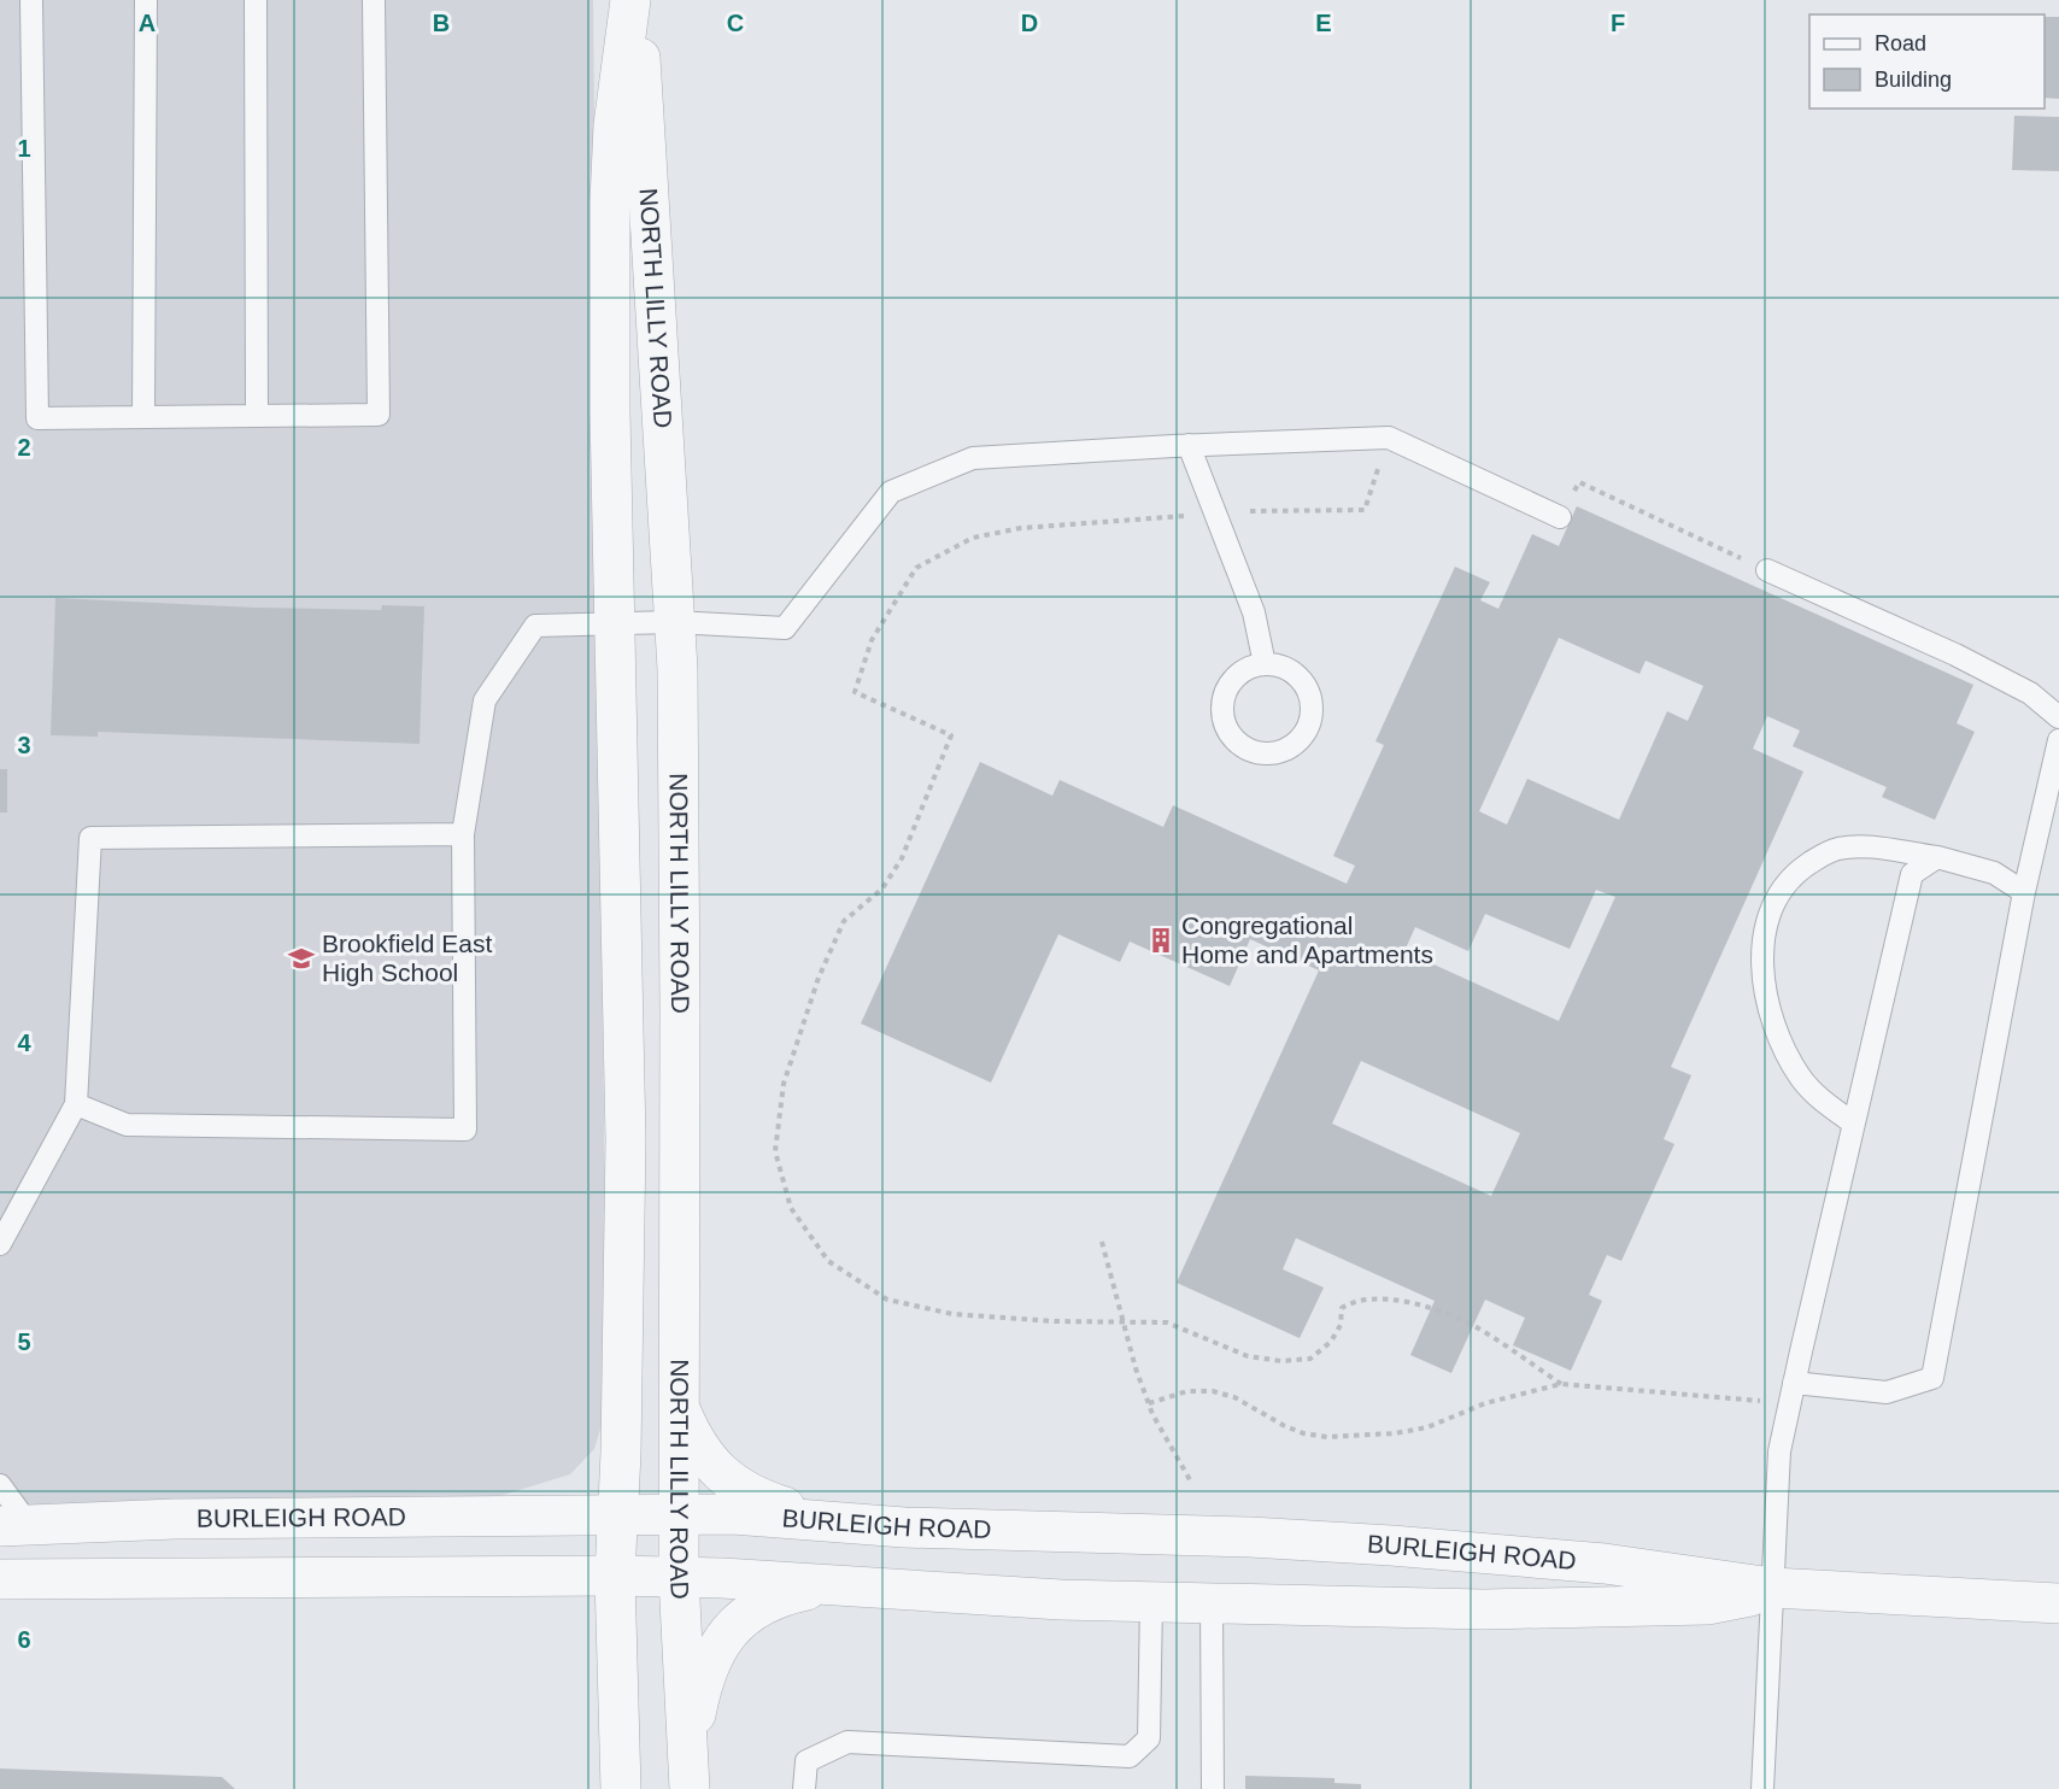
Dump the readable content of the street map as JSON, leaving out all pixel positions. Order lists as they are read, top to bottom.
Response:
{
  "streets": {
    "street": ["NORTH LILLY ROAD", "BURLEIGH ROAD"]
  },
  "crossings": [
    ["NORTH LILLY ROAD", "BURLEIGH ROAD"]
  ],
  "places": {
    "building": ["Congregational Home and Apartments"],
    "school or university": ["Brookfield East High School"]
  },
  "legend": ["Road", "Building"],
  "grid": {
    "columns": [
      "A",
      "B",
      "C",
      "D",
      "E",
      "F"
    ],
    "rows": [
      "1",
      "2",
      "3",
      "4",
      "5",
      "6"
    ]
  }
}
